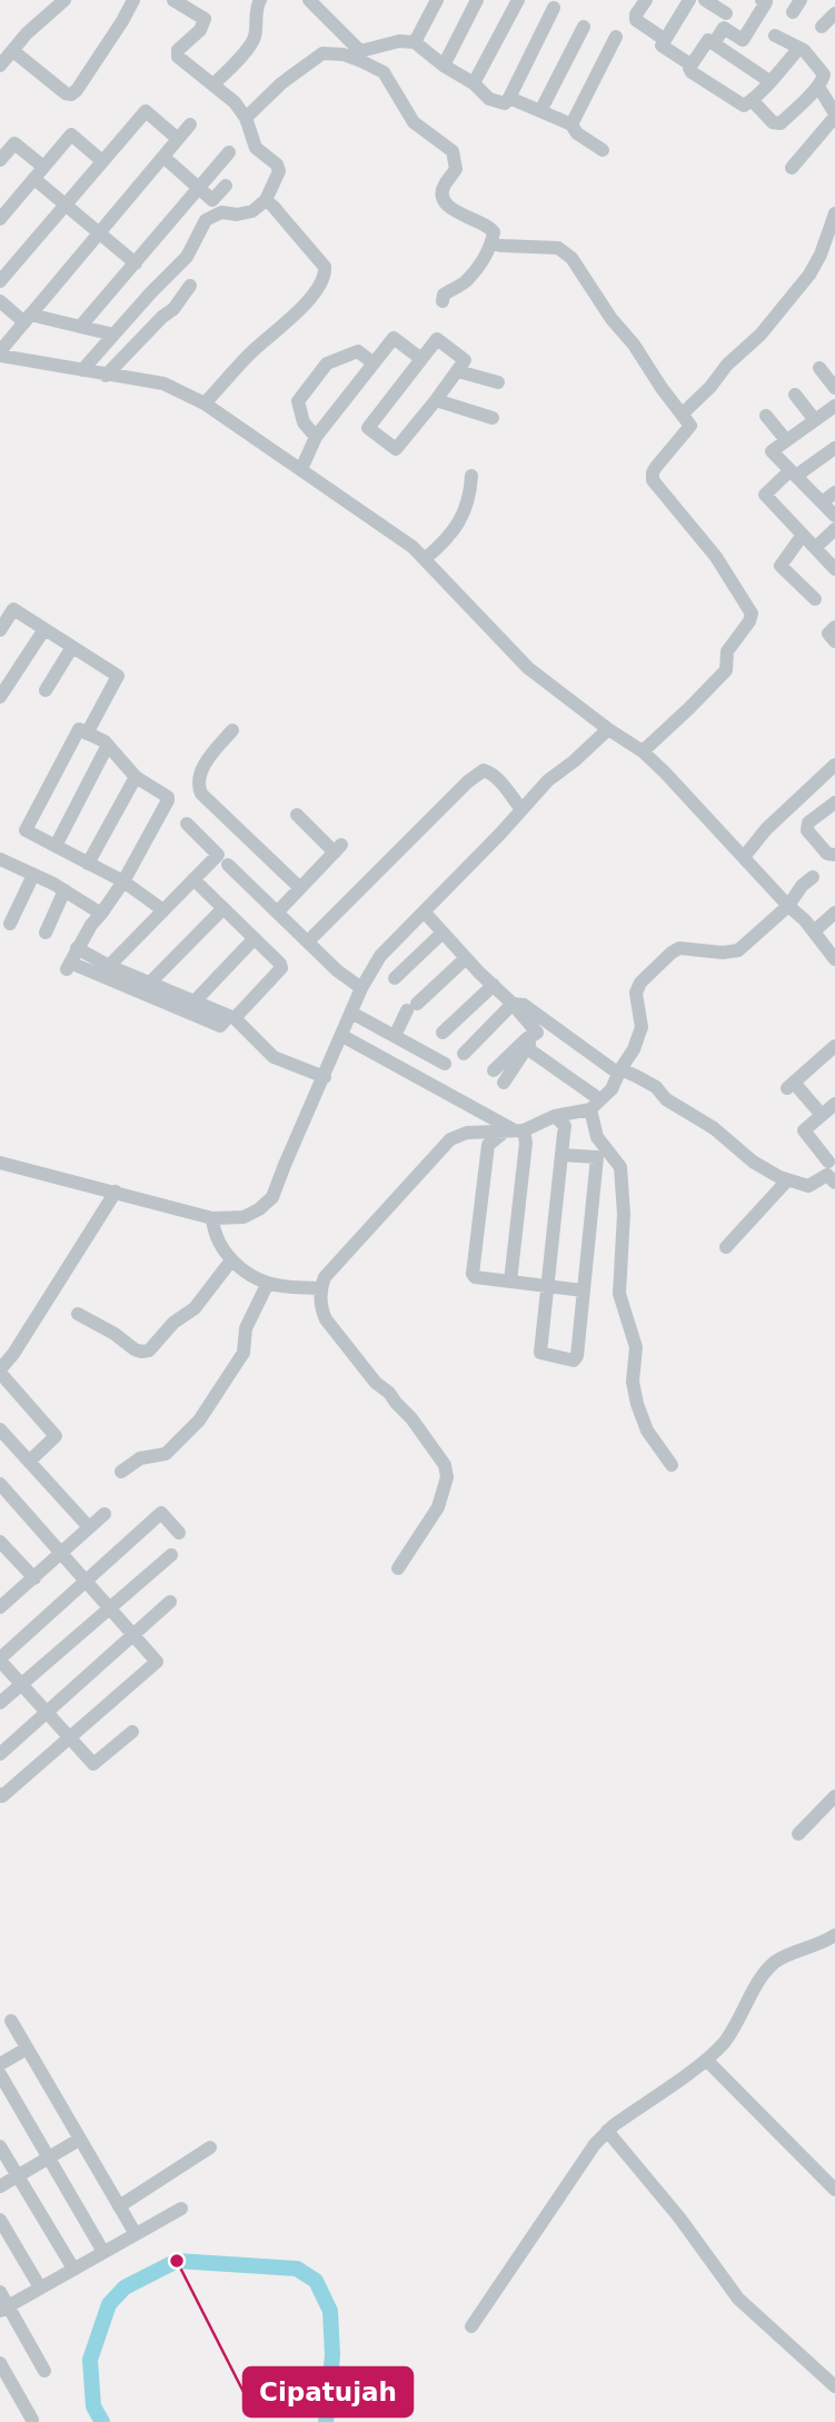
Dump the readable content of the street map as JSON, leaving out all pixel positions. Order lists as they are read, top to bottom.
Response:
{
  "places": ["Cipatujah"]
}
